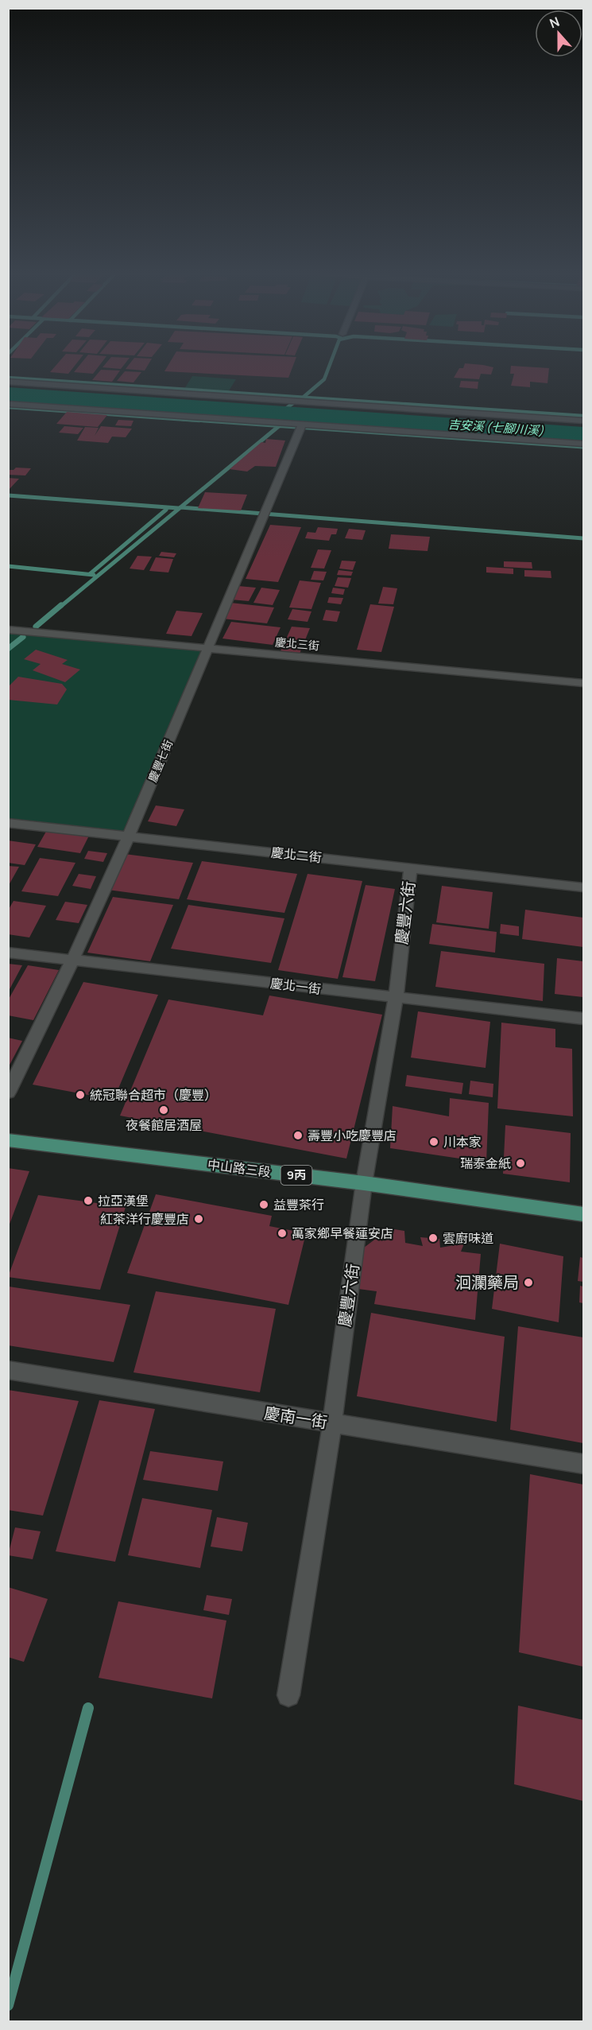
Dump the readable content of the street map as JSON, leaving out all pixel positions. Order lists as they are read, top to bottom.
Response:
{
  "streets": {
    "main road": ["中山路三段", "9丙"],
    "street": [
      "慶北三街",
      "慶豐七街",
      "慶北二街",
      "慶豐六街",
      "慶北一街",
      "慶南一街"
    ]
  },
  "crossings": [
    ["慶北三街", "慶豐七街"],
    ["慶豐七街", "慶北二街"],
    ["慶豐七街", "慶北一街"],
    ["慶北二街", "慶豐六街"],
    ["慶豐六街", "慶北一街"],
    ["慶豐六街", "中山路三段"],
    ["慶豐六街", "慶南一街"]
  ],
  "water": ["吉安溪 (七腳川溪)"],
  "places": [
    "統冠聯合超市（慶豐）",
    "夜餐館居酒屋",
    "壽豐小吃慶豐店",
    "川本家",
    "瑞泰金紙",
    "拉亞漢堡",
    "益豐茶行",
    "紅茶洋行慶豐店",
    "萬家鄉早餐蓮安店",
    "雲廚味道",
    "洄瀾藥局"
  ],
  "north": "top"
}
